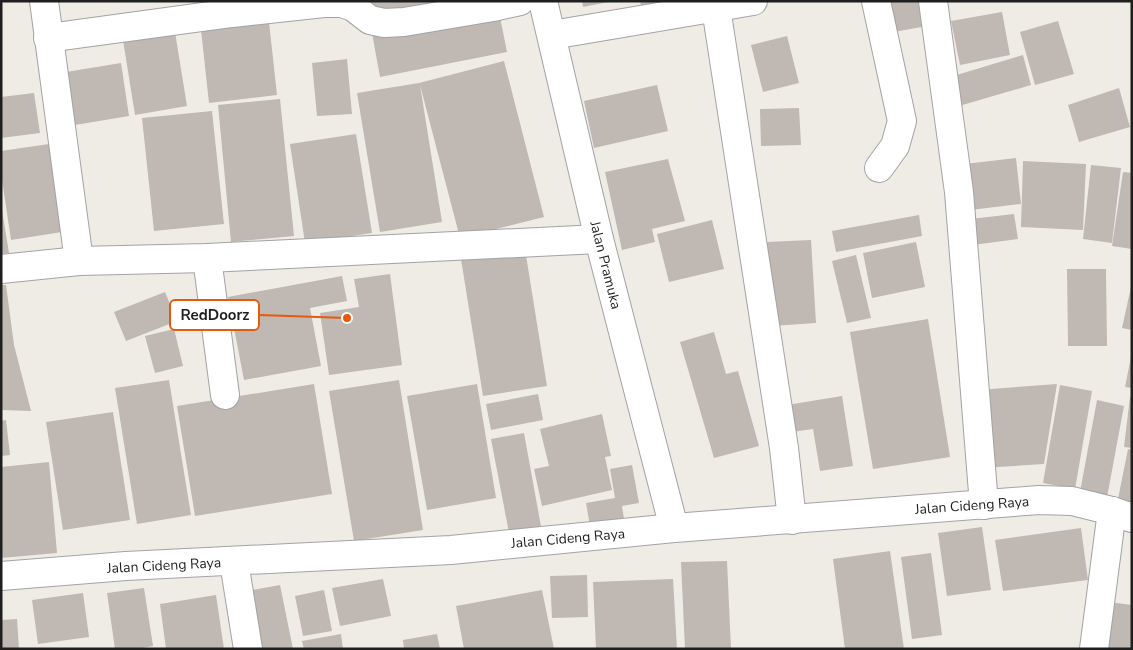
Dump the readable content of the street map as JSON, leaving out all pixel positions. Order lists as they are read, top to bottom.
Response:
{
  "streets": {
    "street": ["Jalan Pramuka", "Jalan Cideng Raya"]
  },
  "crossings": [
    ["Jalan Pramuka", "Jalan Cideng Raya"]
  ],
  "places": ["RedDoorz"]
}
